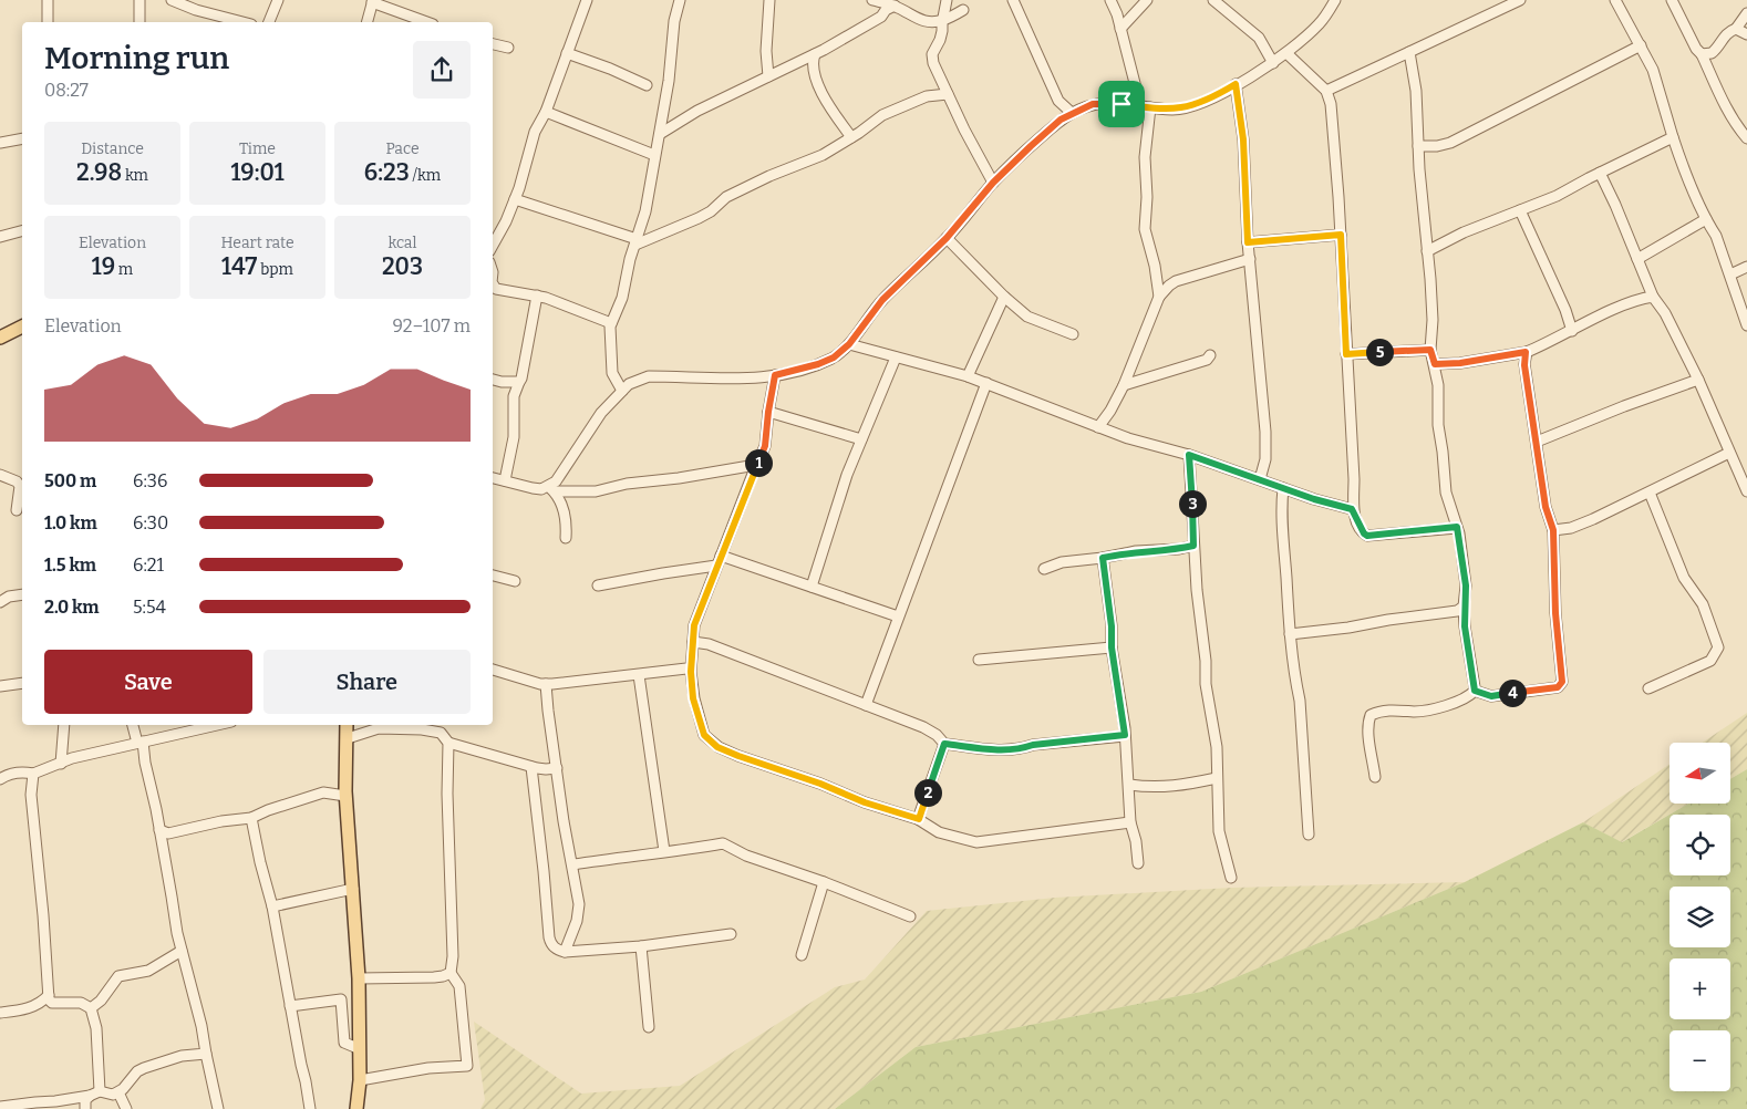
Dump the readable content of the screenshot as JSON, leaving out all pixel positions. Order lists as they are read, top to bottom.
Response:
{
  "north": "left",
  "page": {
    "heading": ["Morning run", "08:27"],
    "stats": [
      ["Distance", "2.98 km"],
      ["Time", "19:01"],
      ["Pace", "6:23 /km"],
      ["Elevation", "19 m"],
      ["Heart rate", "147 bpm"],
      ["kcal", "203"]
    ],
    "chart": ["Elevation", "92–107 m"],
    "pins": [
      "5",
      "1",
      "3",
      "4",
      "2"
    ],
    "list": [
      {
        "name": "500 m",
        "note": "6:36"
      },
      {
        "name": "1.0 km",
        "note": "6:30"
      },
      {
        "name": "1.5 km",
        "note": "6:21"
      },
      {
        "name": "2.0 km",
        "note": "5:54"
      }
    ],
    "buttons": ["Save", "Share"],
    "map_buttons": ["+", "−"]
  }
}
